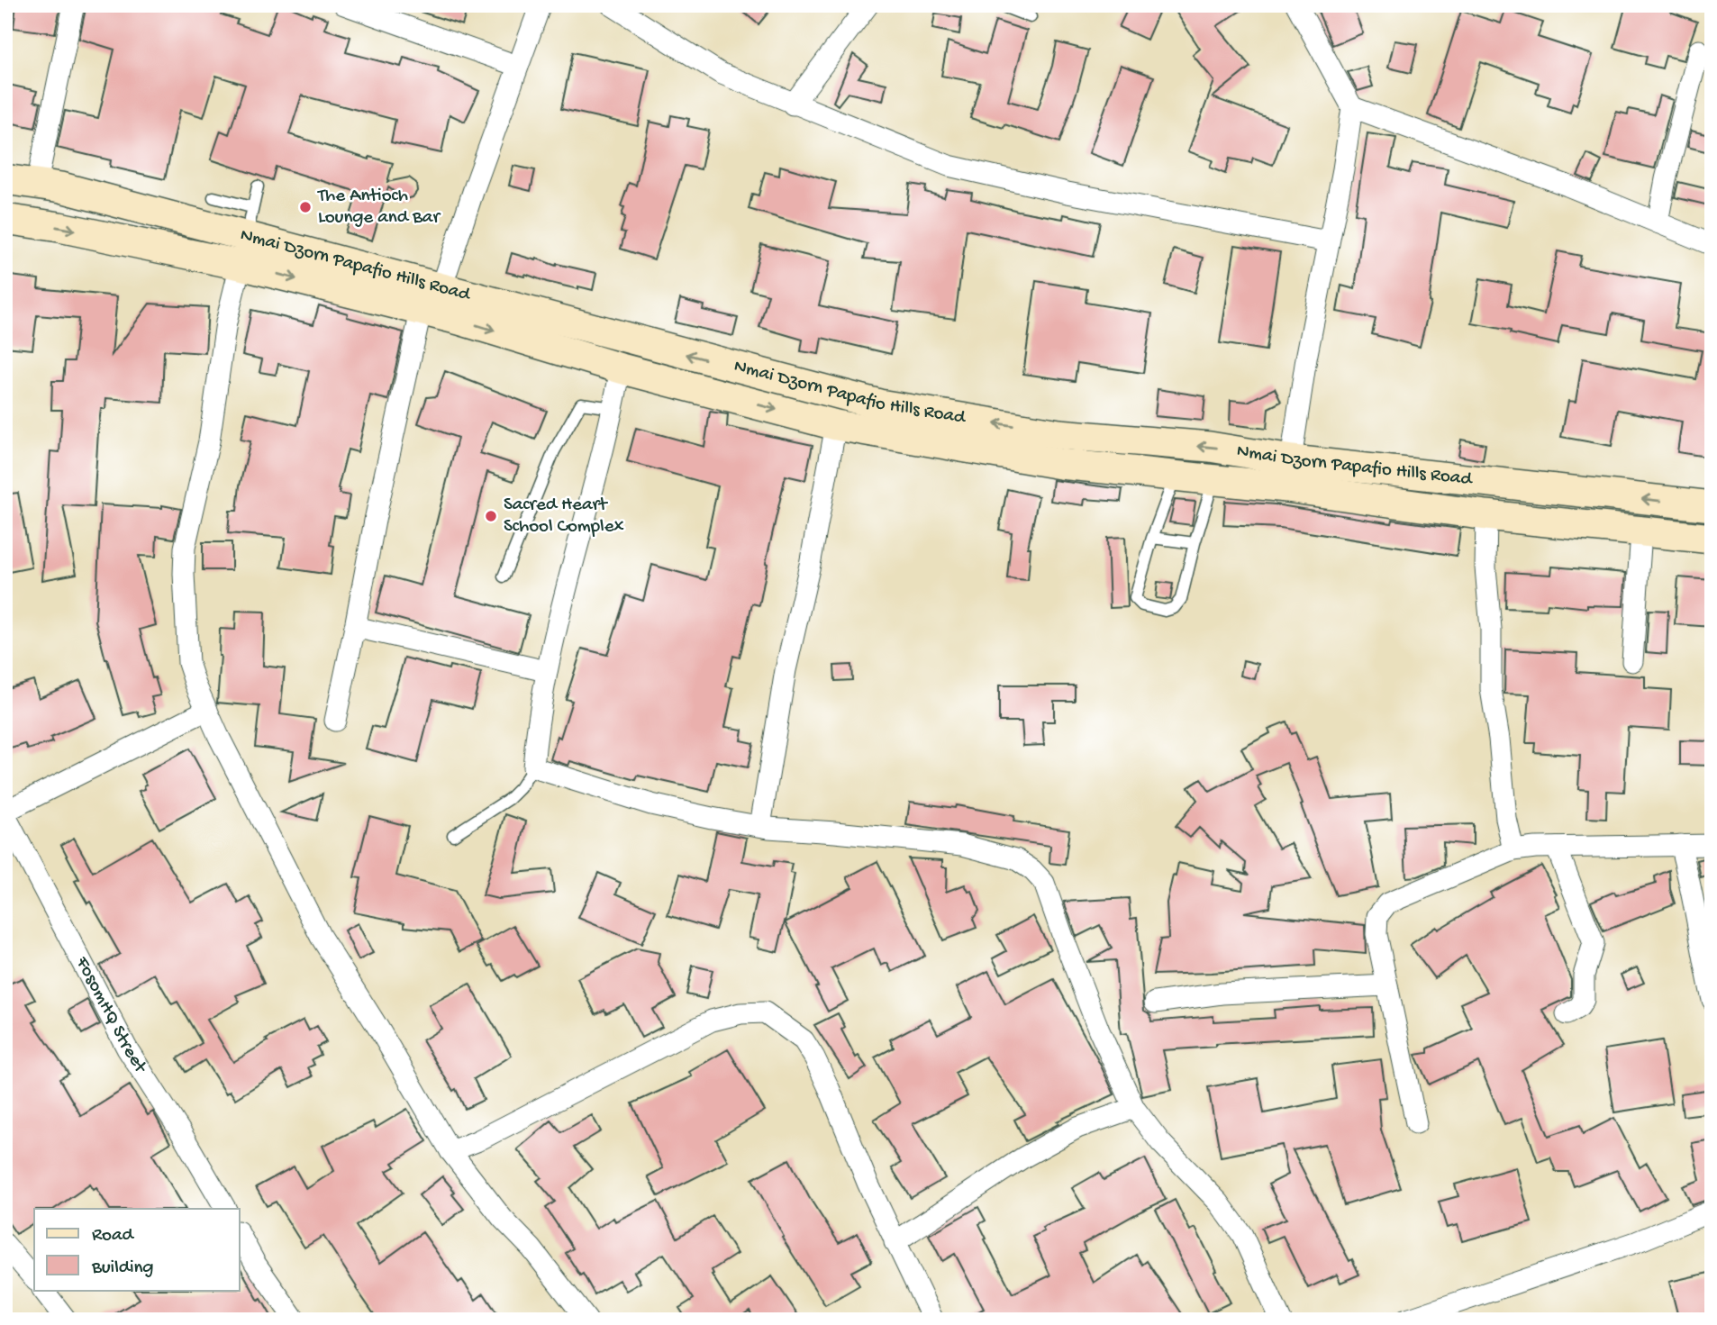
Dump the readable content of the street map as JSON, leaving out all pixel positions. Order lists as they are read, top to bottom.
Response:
{
  "streets": {
    "street": ["Nmai Dzorn Papafio Hills Road", "FosomHQ Street"]
  },
  "places": ["The Antioch Lounge and Bar", "Sacred Heart School Complex"],
  "legend": ["Road", "Building"]
}
